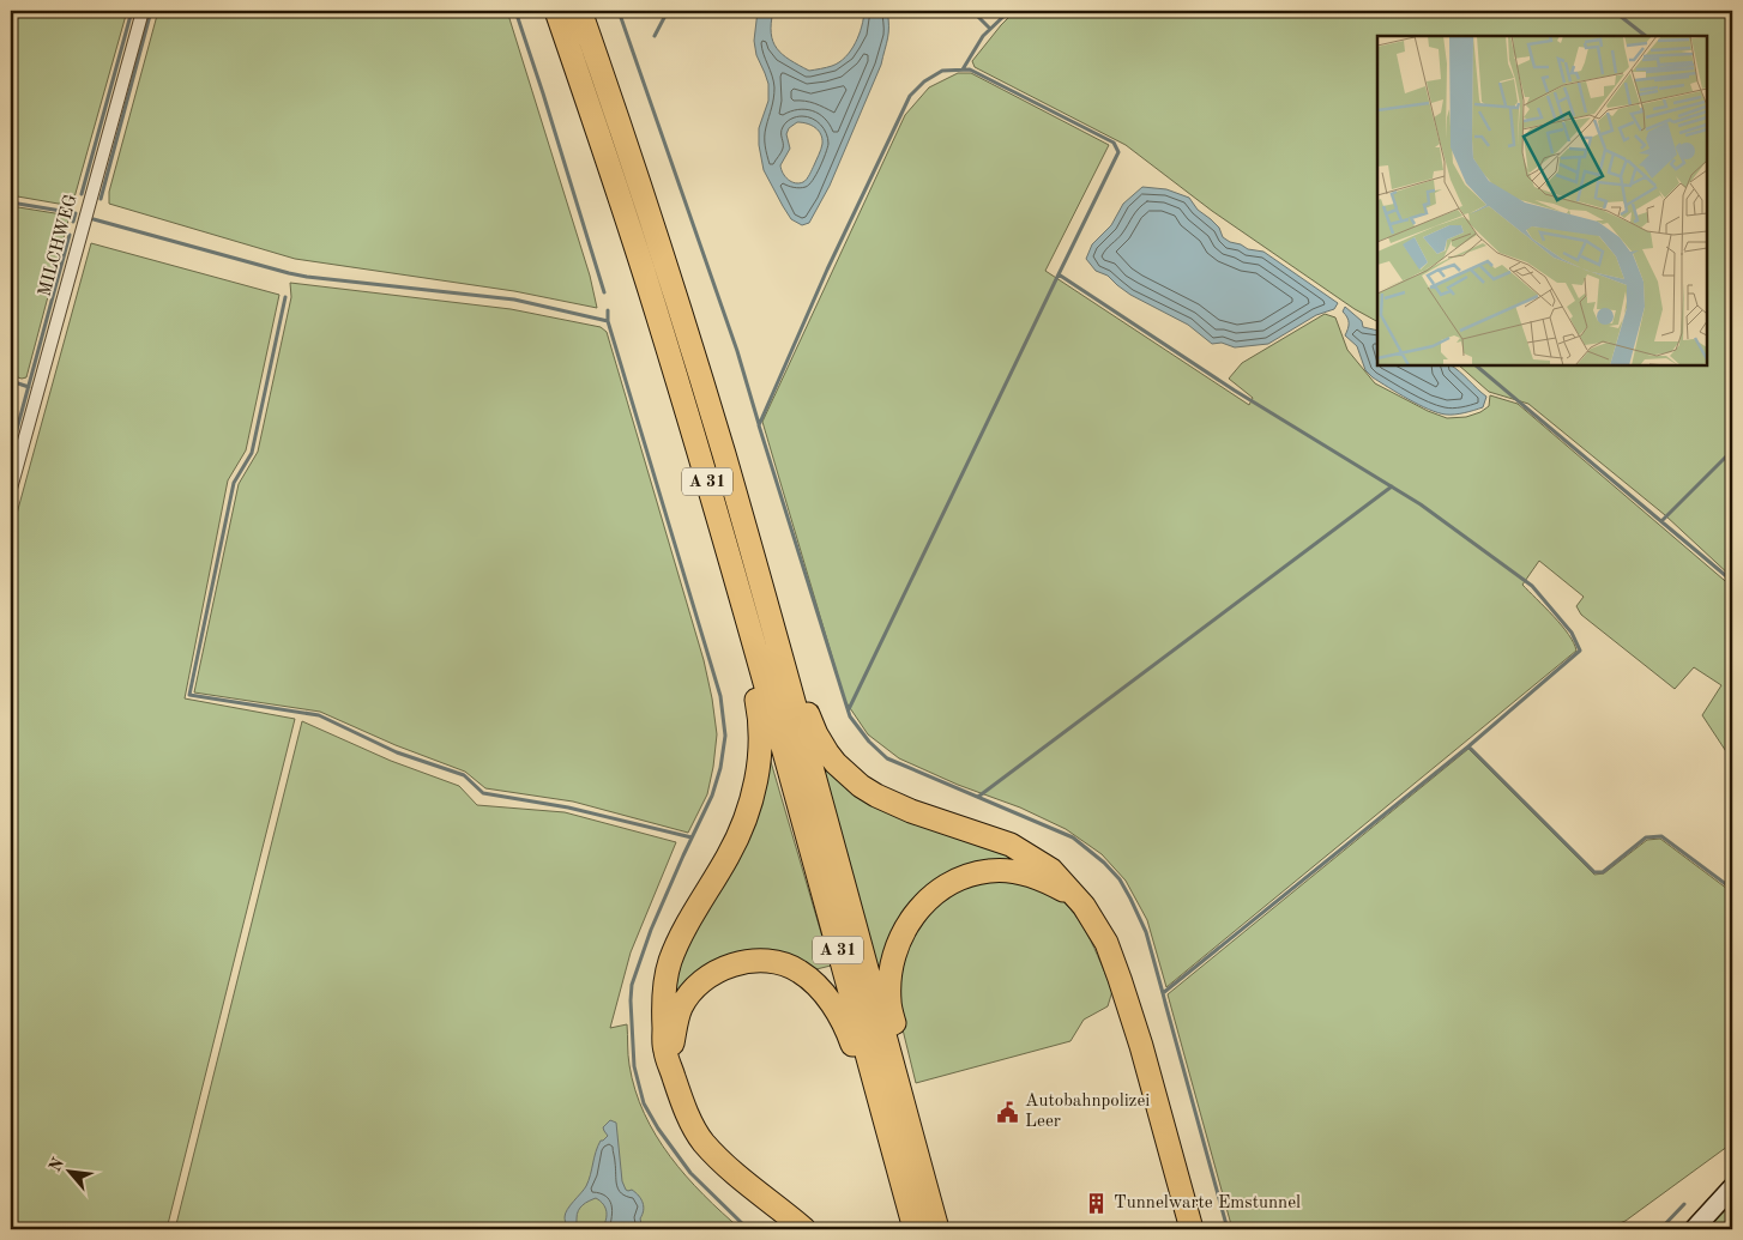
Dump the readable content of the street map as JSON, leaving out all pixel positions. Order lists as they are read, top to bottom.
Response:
{
  "streets": {
    "highway": ["A 31"],
    "street": ["MILCHWEG"]
  },
  "places": {
    "public building": ["Autobahnpolizei Leer"],
    "building": ["Tunnelwarte Emstunnel"]
  },
  "north": "top left"
}
